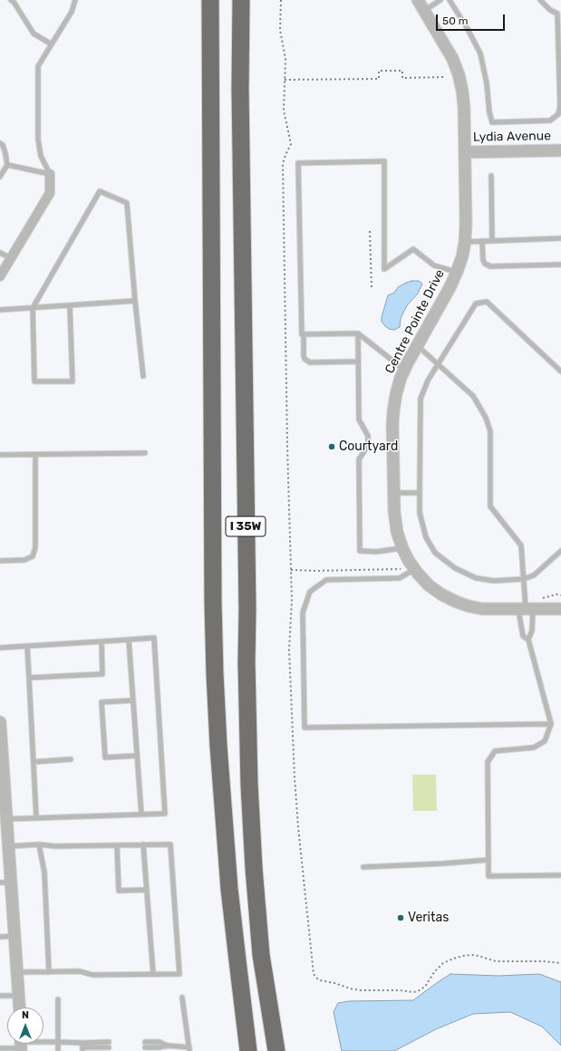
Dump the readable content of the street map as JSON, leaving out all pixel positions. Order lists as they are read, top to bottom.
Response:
{
  "streets": {
    "highway": ["I 35W"],
    "street": ["Lydia Avenue", "Centre Pointe Drive"]
  },
  "crossings": [
    ["Lydia Avenue", "Centre Pointe Drive"]
  ],
  "places": ["Courtyard", "Veritas"],
  "scale_bar": "50 m",
  "north": "top"
}
